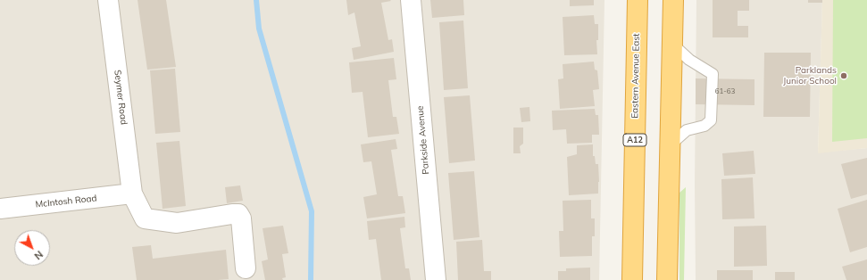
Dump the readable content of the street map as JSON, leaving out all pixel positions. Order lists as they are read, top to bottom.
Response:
{
  "streets": {
    "highway": ["Eastern Avenue East", "A12"],
    "street": ["Seymer Road", "Parkside Avenue", "McIntosh Road"]
  },
  "crossings": [
    ["Seymer Road", "McIntosh Road"]
  ],
  "places": ["Parklands Junior School"],
  "house_numbers": ["61-63"],
  "north": "bottom right"
}
